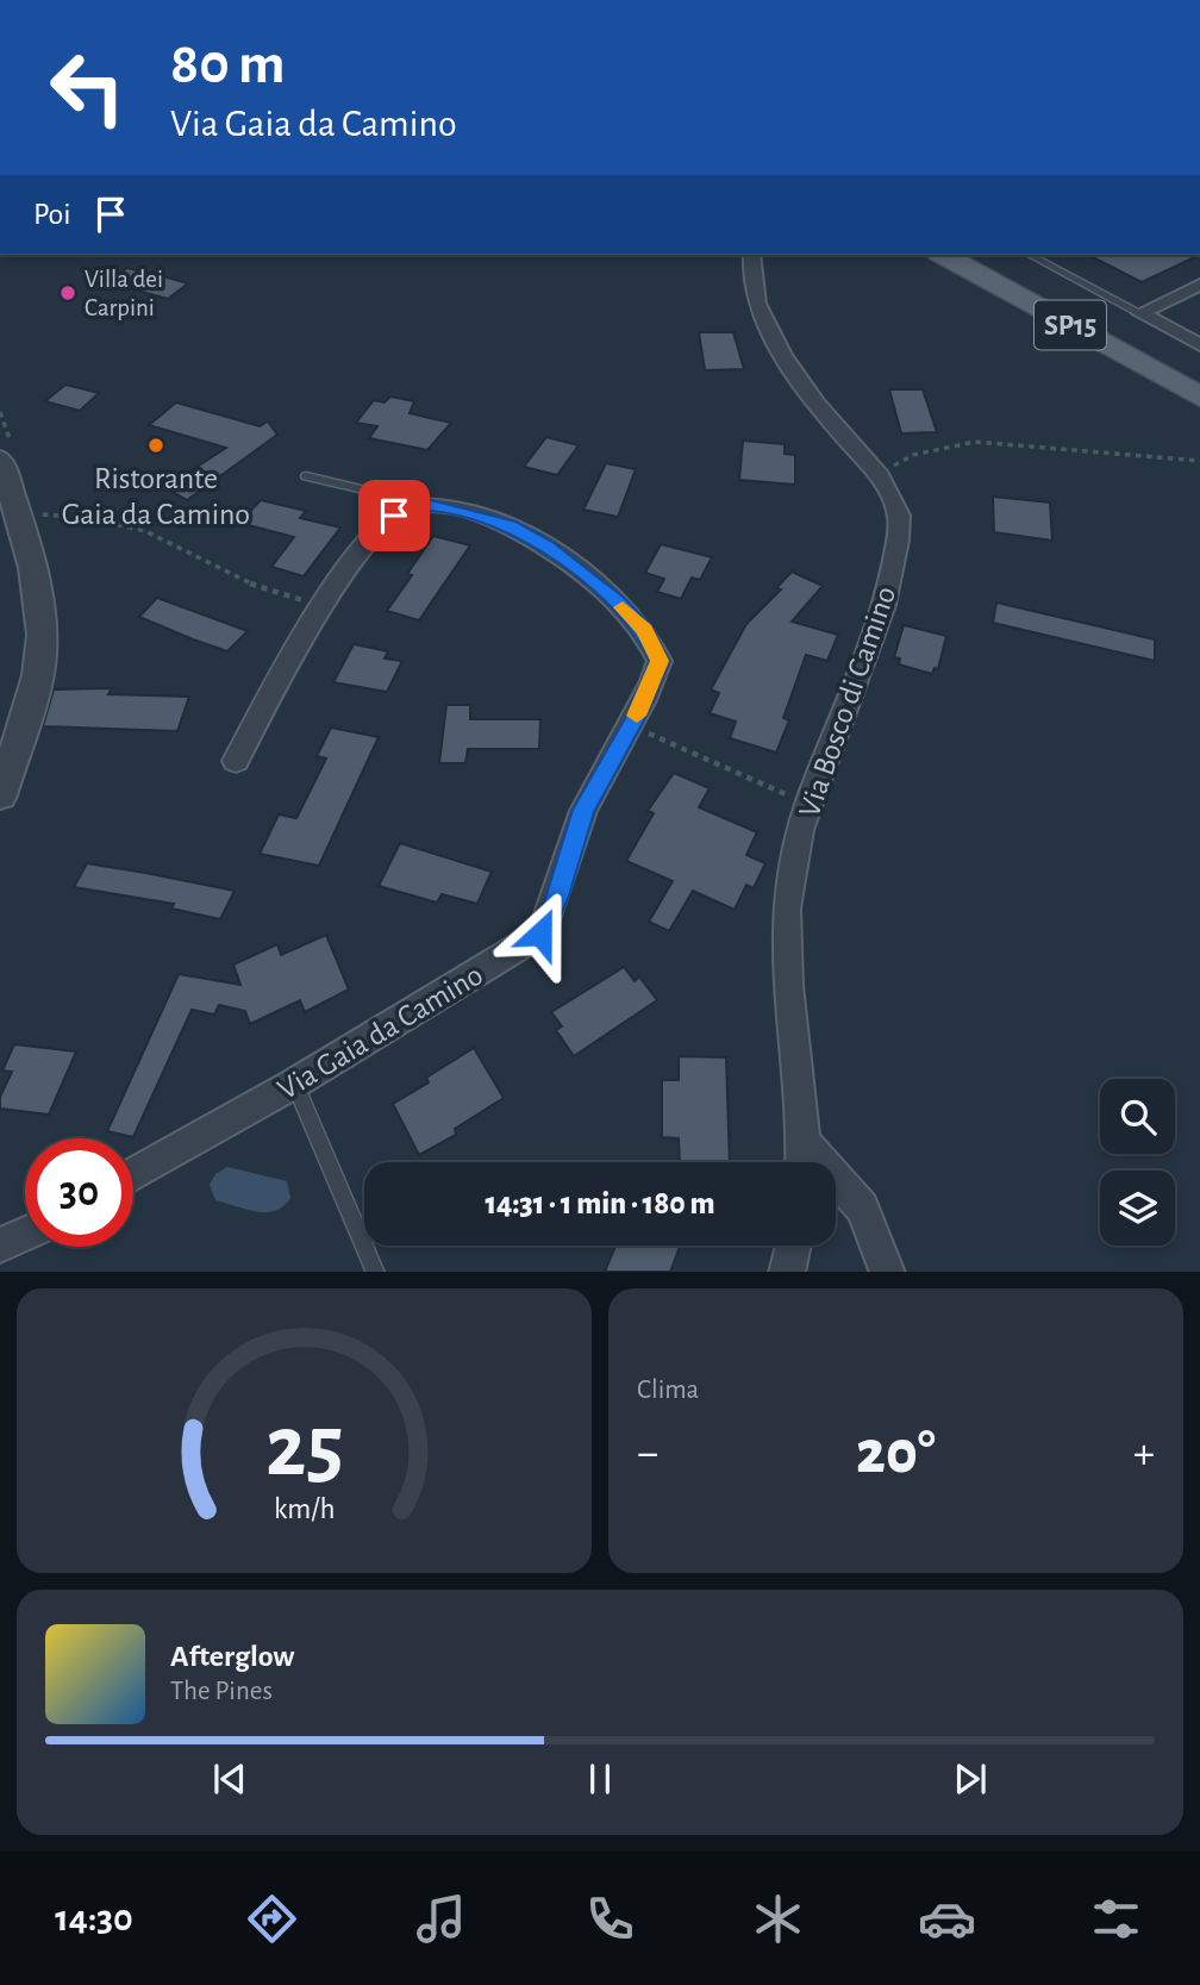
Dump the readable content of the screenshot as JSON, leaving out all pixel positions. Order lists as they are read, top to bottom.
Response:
{
  "streets": {
    "main road": ["SP15"],
    "street": ["Via Bosco di Camino", "Via Gaia da Camino"]
  },
  "places": ["Villa dei Carpini", "Ristorante Gaia da Camino"],
  "page": {
    "turn": ["80 m", "Via Gaia da Camino"],
    "then": "Poi",
    "limit": "30",
    "trip": "14:31 · 1 min · 180 m",
    "tile": "Clima",
    "heat": ["−", "20°", "+"],
    "song": ["Afterglow", "The Pines"],
    "tabs": "14:30",
    "gauge": ["25", "km/h"]
  }
}
